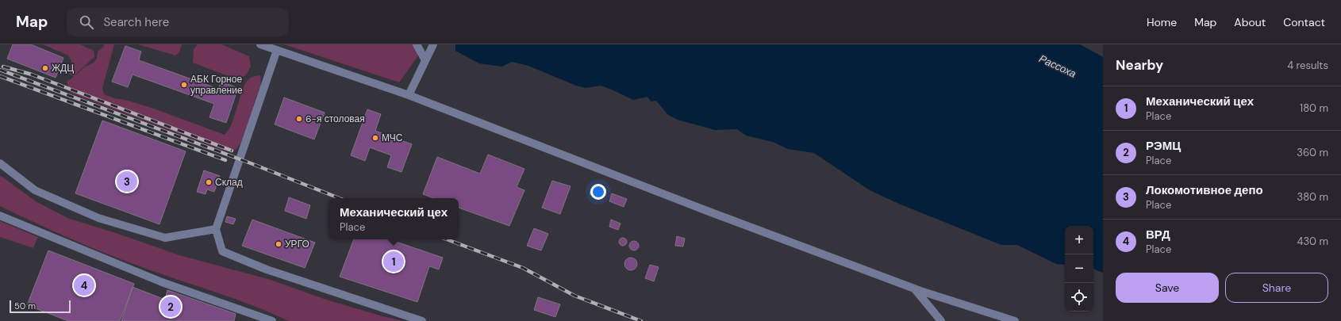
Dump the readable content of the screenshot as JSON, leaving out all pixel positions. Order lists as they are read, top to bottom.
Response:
{
  "water": ["Рассоха"],
  "places": [
    "ЖДЦ",
    "АБК Горное управление",
    "6-я столовая",
    "МЧС",
    "Склад",
    "УРГО"
  ],
  "scale_bar": "50 m",
  "page": {
    "header": "Map",
    "search": "Search here",
    "nav": [
      "Home",
      "Map",
      "About",
      "Contact"
    ],
    "heading": ["Nearby", "4 results"],
    "list": [
      {
        "mark": "1",
        "name": "Механический цех",
        "note": "Place",
        "value": "180 m"
      },
      {
        "mark": "2",
        "name": "РЭМЦ",
        "note": "Place",
        "value": "360 m"
      },
      {
        "mark": "3",
        "name": "Локомотивное депо",
        "note": "Place",
        "value": "380 m"
      },
      {
        "mark": "4",
        "name": "ВРД",
        "note": "Place",
        "value": "430 m"
      }
    ],
    "pins": [
      "3",
      "1",
      "4",
      "2"
    ],
    "popup": ["Механический цех", "Place"],
    "map_buttons": ["+", "−"],
    "buttons": ["Save", "Share"],
    "scale": "50 m"
  }
}
